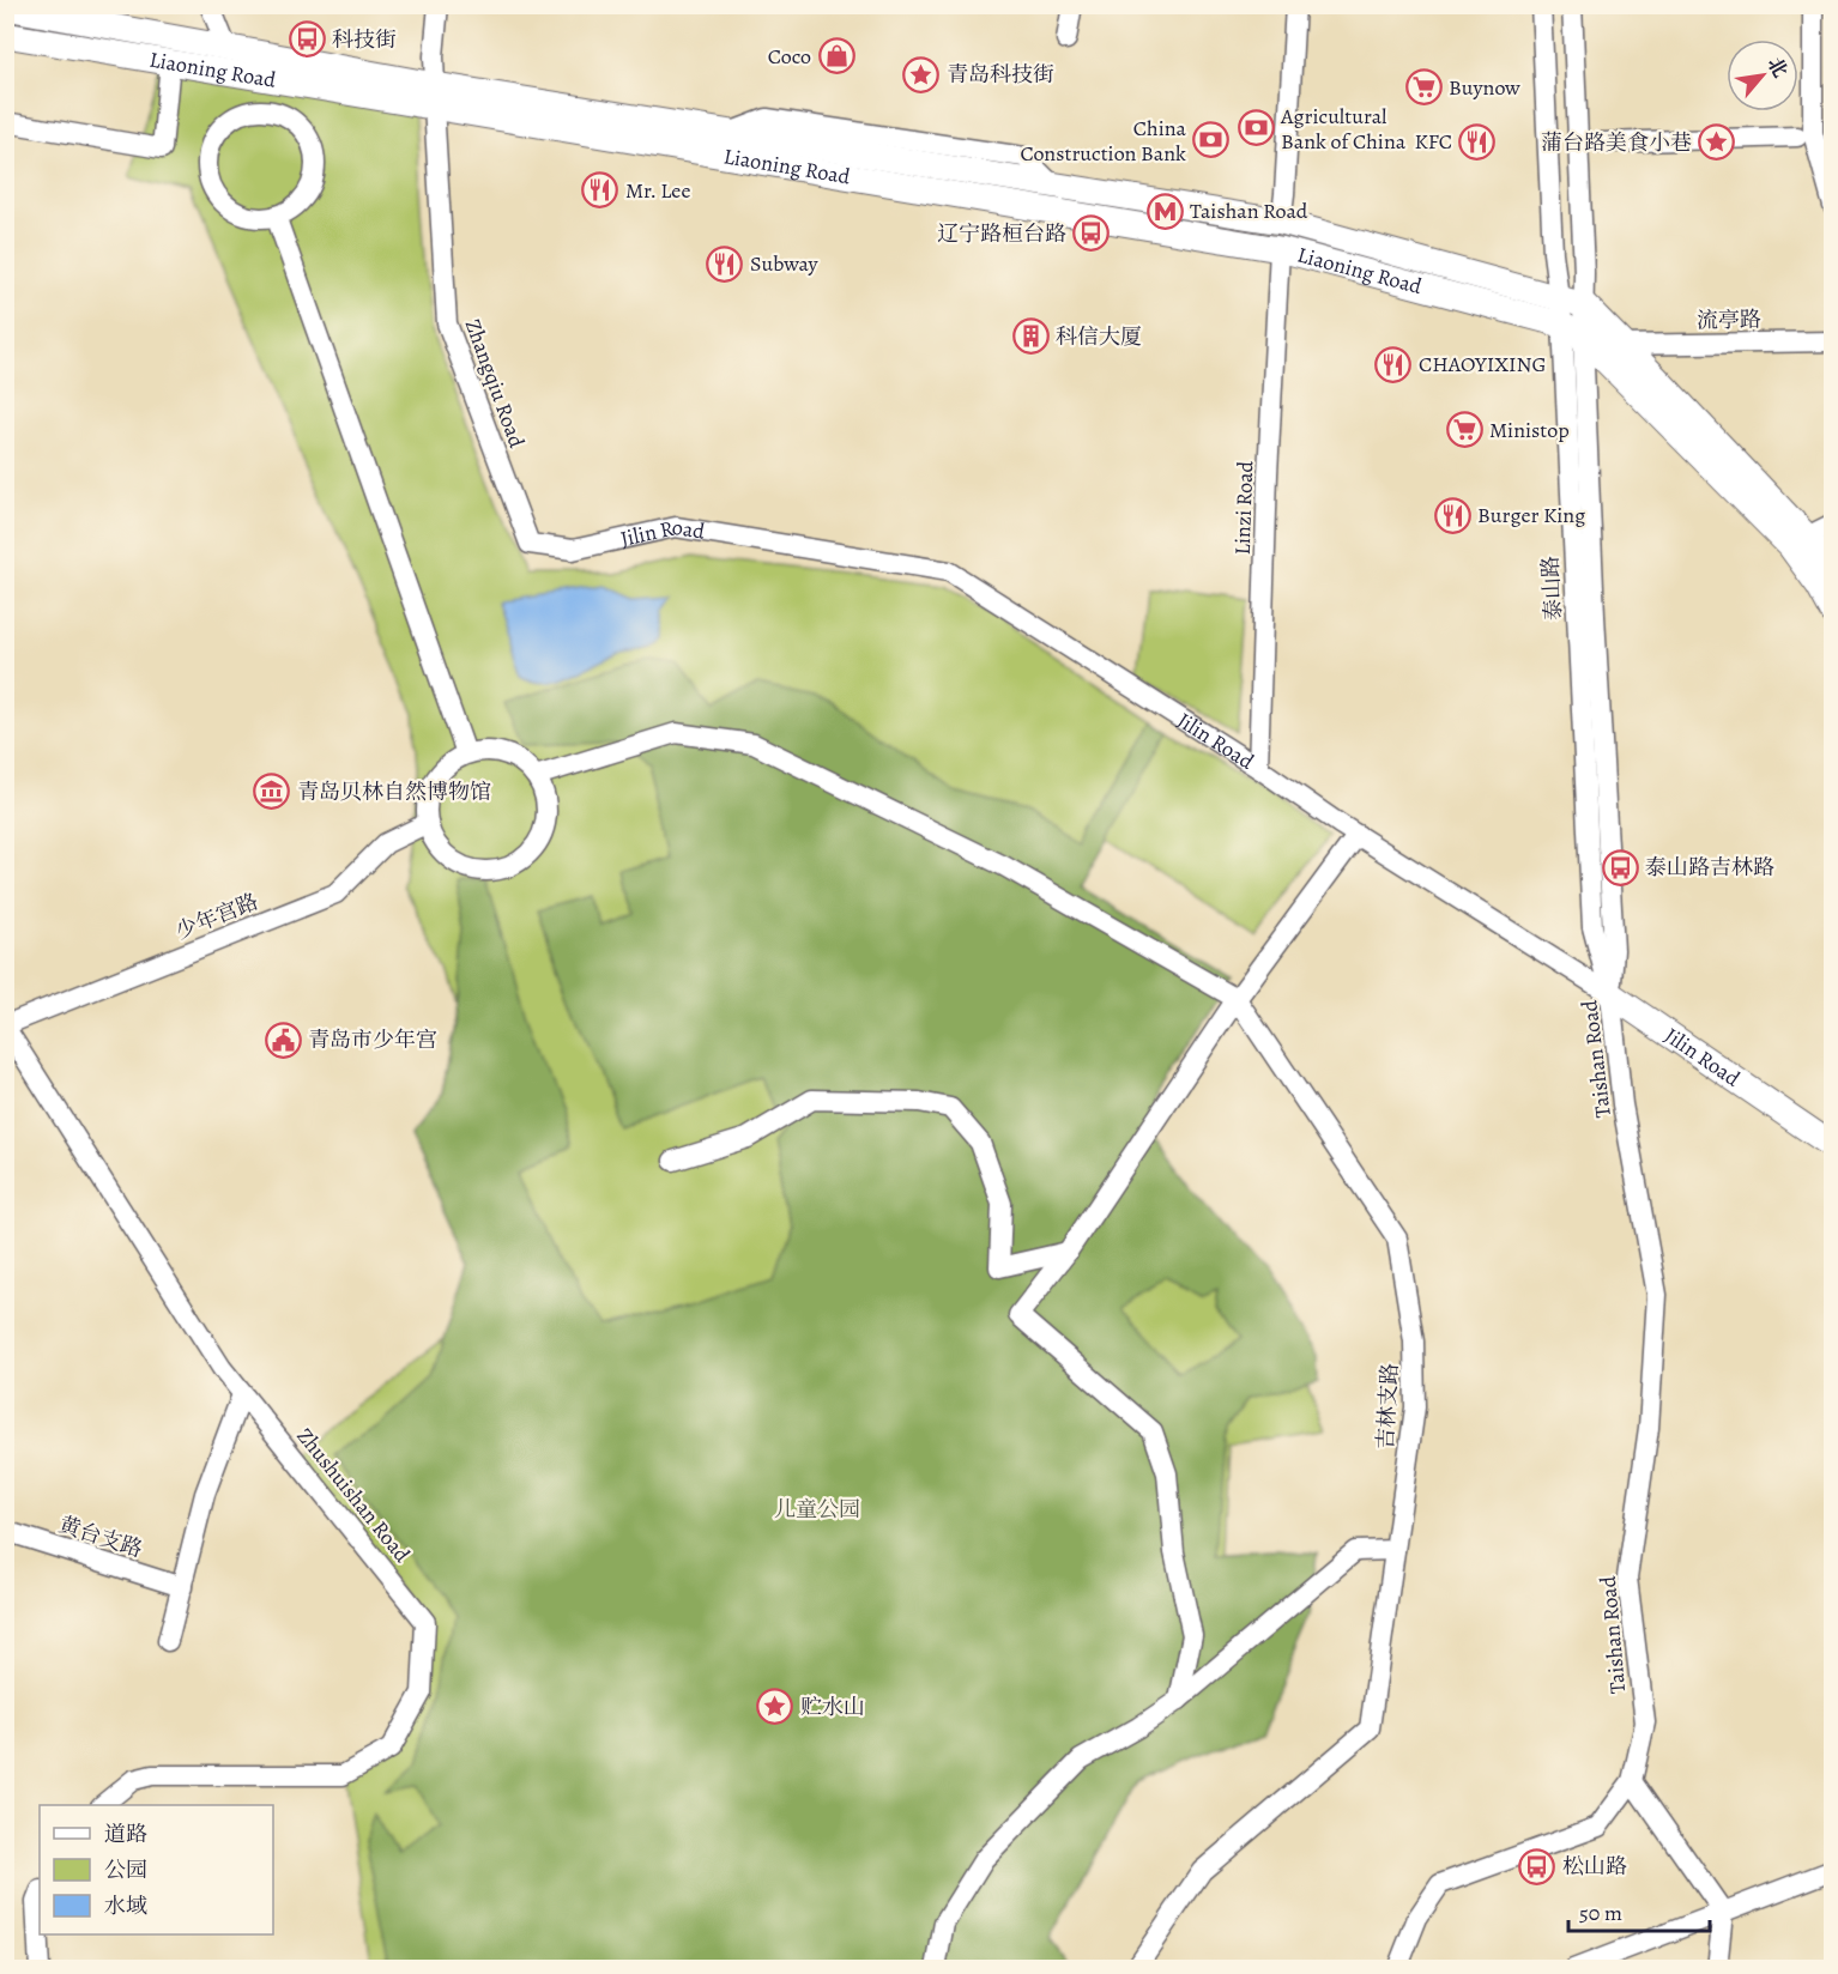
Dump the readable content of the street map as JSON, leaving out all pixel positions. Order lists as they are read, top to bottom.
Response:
{
  "streets": {
    "main road": ["Liaoning Road", "Jilin Road"],
    "street": [
      "流亭路",
      "Zhangqiu Road",
      "Linzi Road",
      "少年宫路",
      "Taishan Road",
      "吉林支路",
      "Zhushuishan Road",
      "黄台支路"
    ]
  },
  "crossings": [
    ["Liaoning Road", "流亭路"],
    ["Liaoning Road", "Zhangqiu Road"],
    ["Liaoning Road", "Linzi Road"],
    ["Liaoning Road", "Taishan Road"],
    ["流亭路", "Taishan Road"],
    ["Zhangqiu Road", "Jilin Road"],
    ["Linzi Road", "Jilin Road"],
    ["Jilin Road", "Taishan Road"],
    ["少年宫路", "Zhushuishan Road"]
  ],
  "parks": ["儿童公园"],
  "places": {
    "bus stop": [
      "科技街",
      "辽宁路桓台路",
      "泰山路吉林路",
      "松山路"
    ],
    "shop": ["Coco"],
    "place": ["青岛科技街", "蒲台路美食小巷", "贮水山"],
    "supermarket": ["Buynow", "Ministop"],
    "bank": ["Agricultural Bank of China", "China Construction Bank"],
    "restaurant": [
      "KFC",
      "Mr. Lee",
      "Subway",
      "CHAOYIXING",
      "Burger King"
    ],
    "metro station": ["Taishan Road"],
    "building": ["科信大厦"],
    "museum": ["青岛贝林自然博物馆"],
    "public building": ["青岛市少年宫"]
  },
  "legend": ["道路", "公园", "水域"],
  "scale_bar": "50 m",
  "north": "top right"
}
